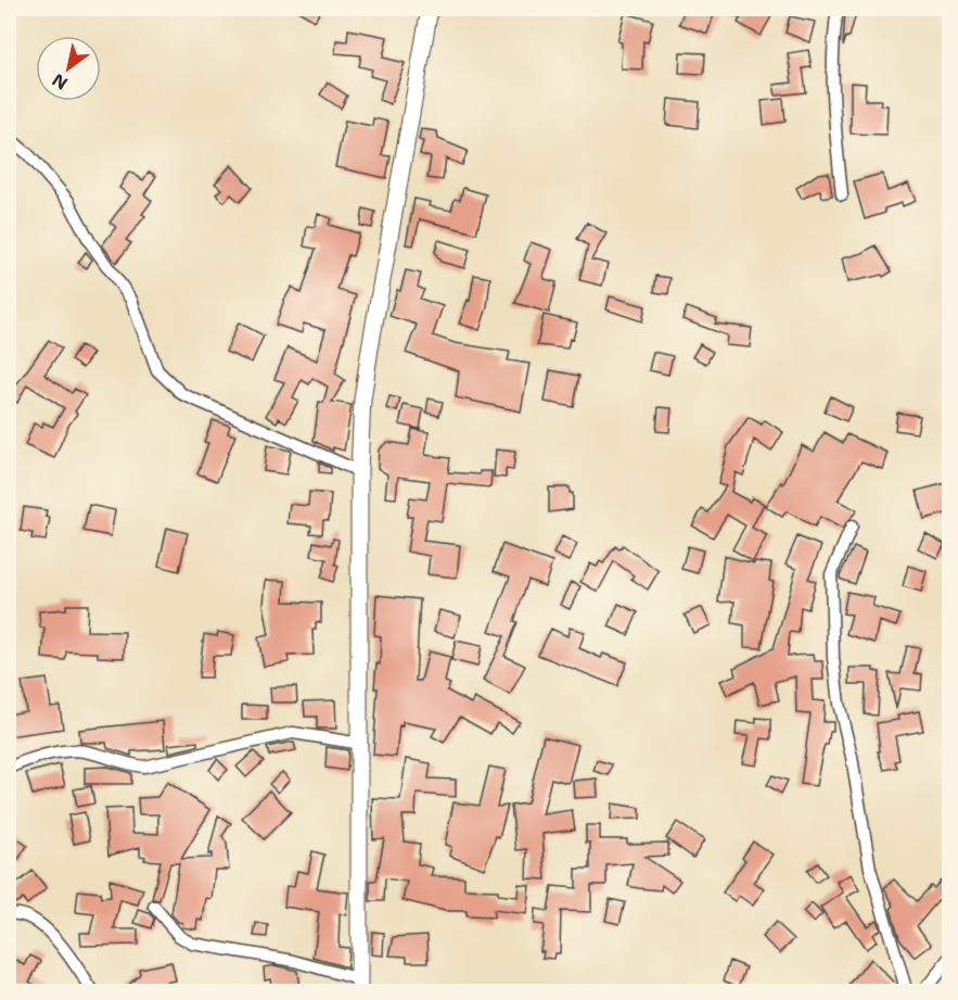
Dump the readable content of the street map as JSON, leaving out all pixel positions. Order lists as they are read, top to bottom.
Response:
{
  "north": "bottom left"
}
